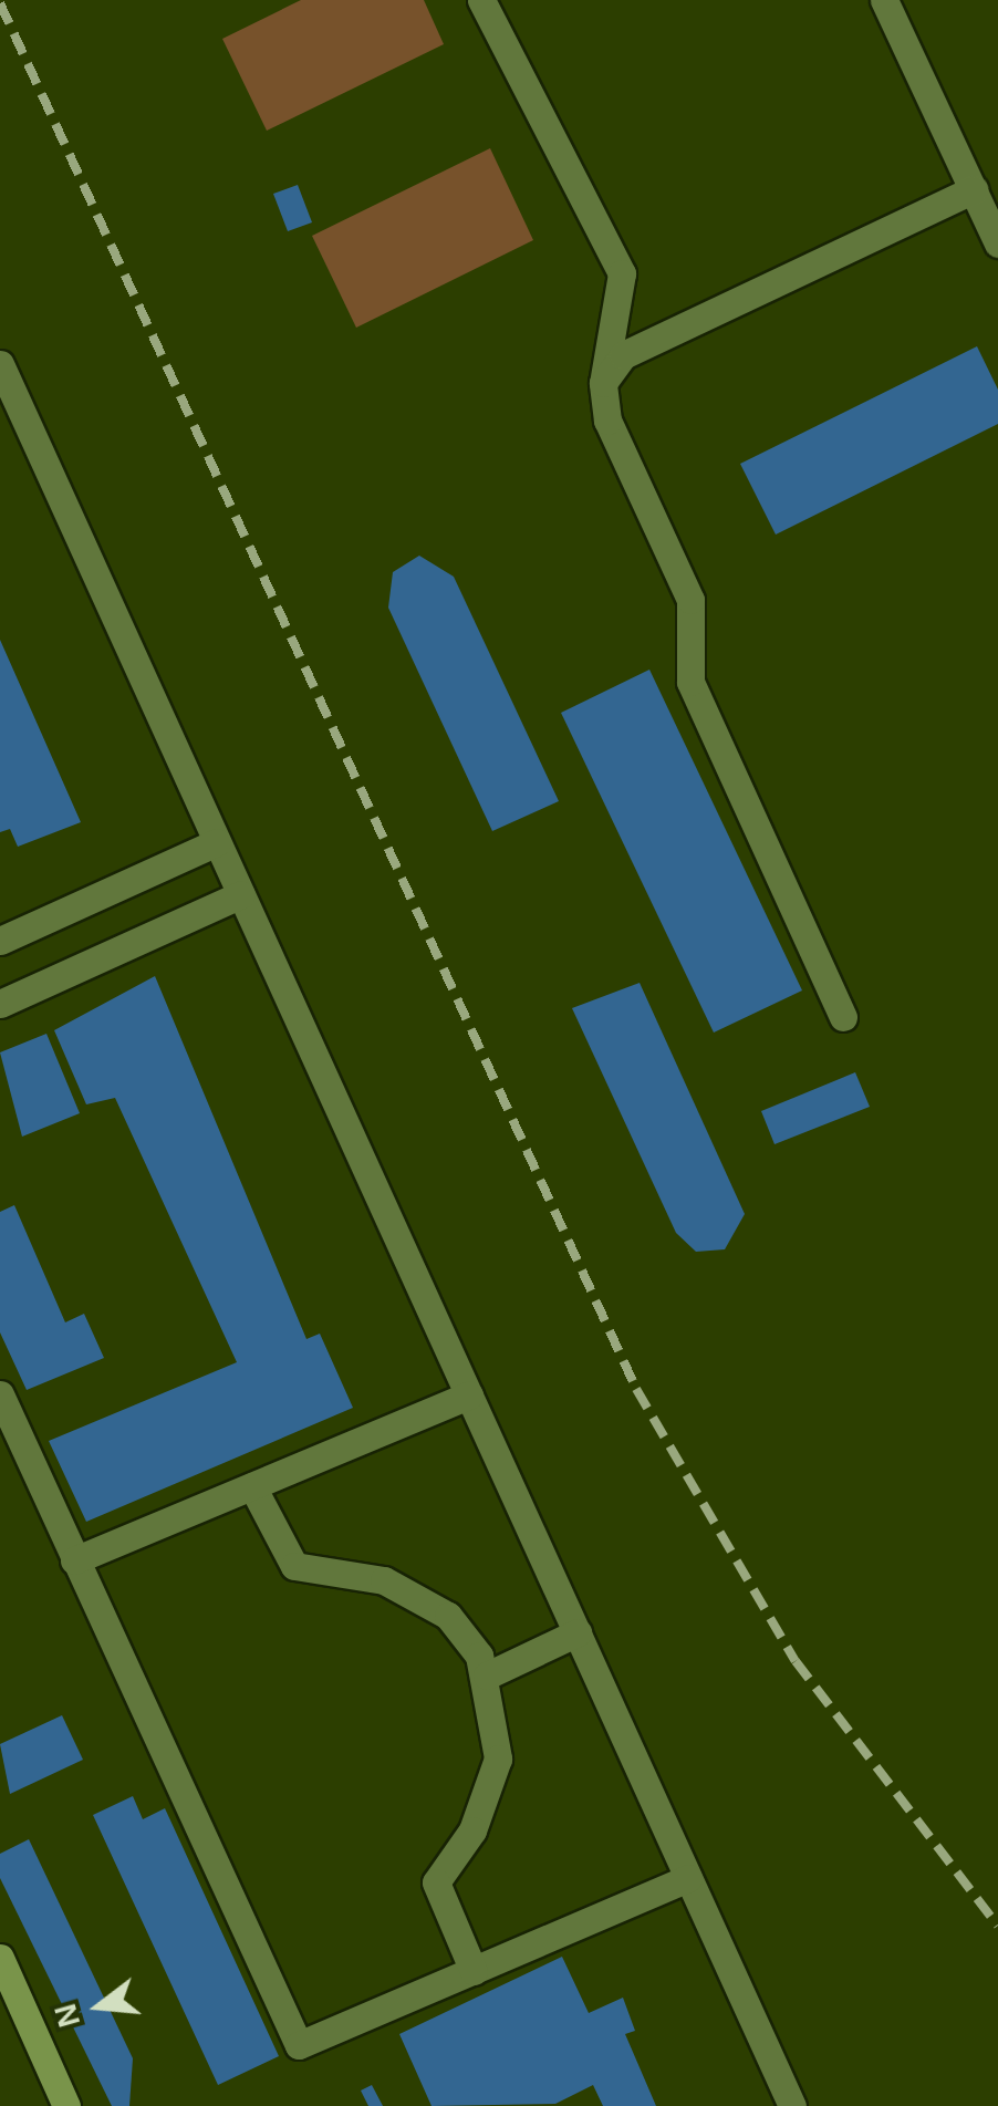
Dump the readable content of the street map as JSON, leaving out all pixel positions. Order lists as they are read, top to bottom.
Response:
{
  "north": "left"
}
